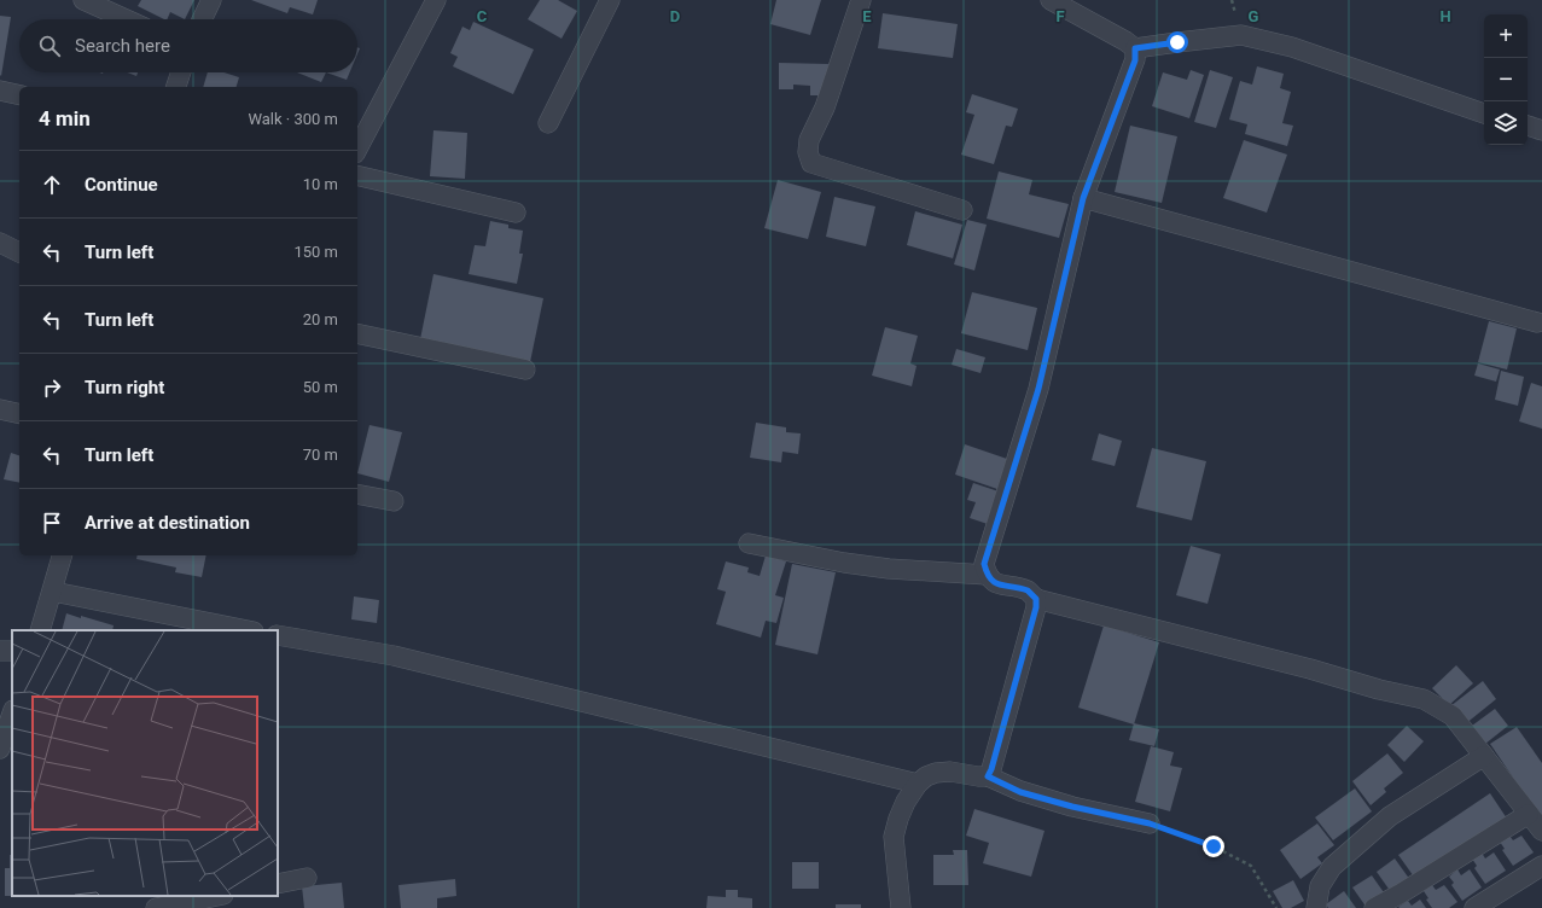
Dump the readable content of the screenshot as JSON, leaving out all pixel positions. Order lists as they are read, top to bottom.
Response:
{
  "page": {
    "map_buttons": ["+", "−"],
    "search": "Search here",
    "heading": ["4 min", "Walk · 300 m"],
    "list": [
      ["Continue", "10 m"],
      ["Turn left", "150 m"],
      ["Turn left", "20 m"],
      ["Turn right", "50 m"],
      ["Turn left", "70 m"],
      "Arrive at destination"
    ]
  },
  "grid": {
    "columns": [
      "C",
      "D",
      "E",
      "F",
      "G",
      "H"
    ]
  }
}
